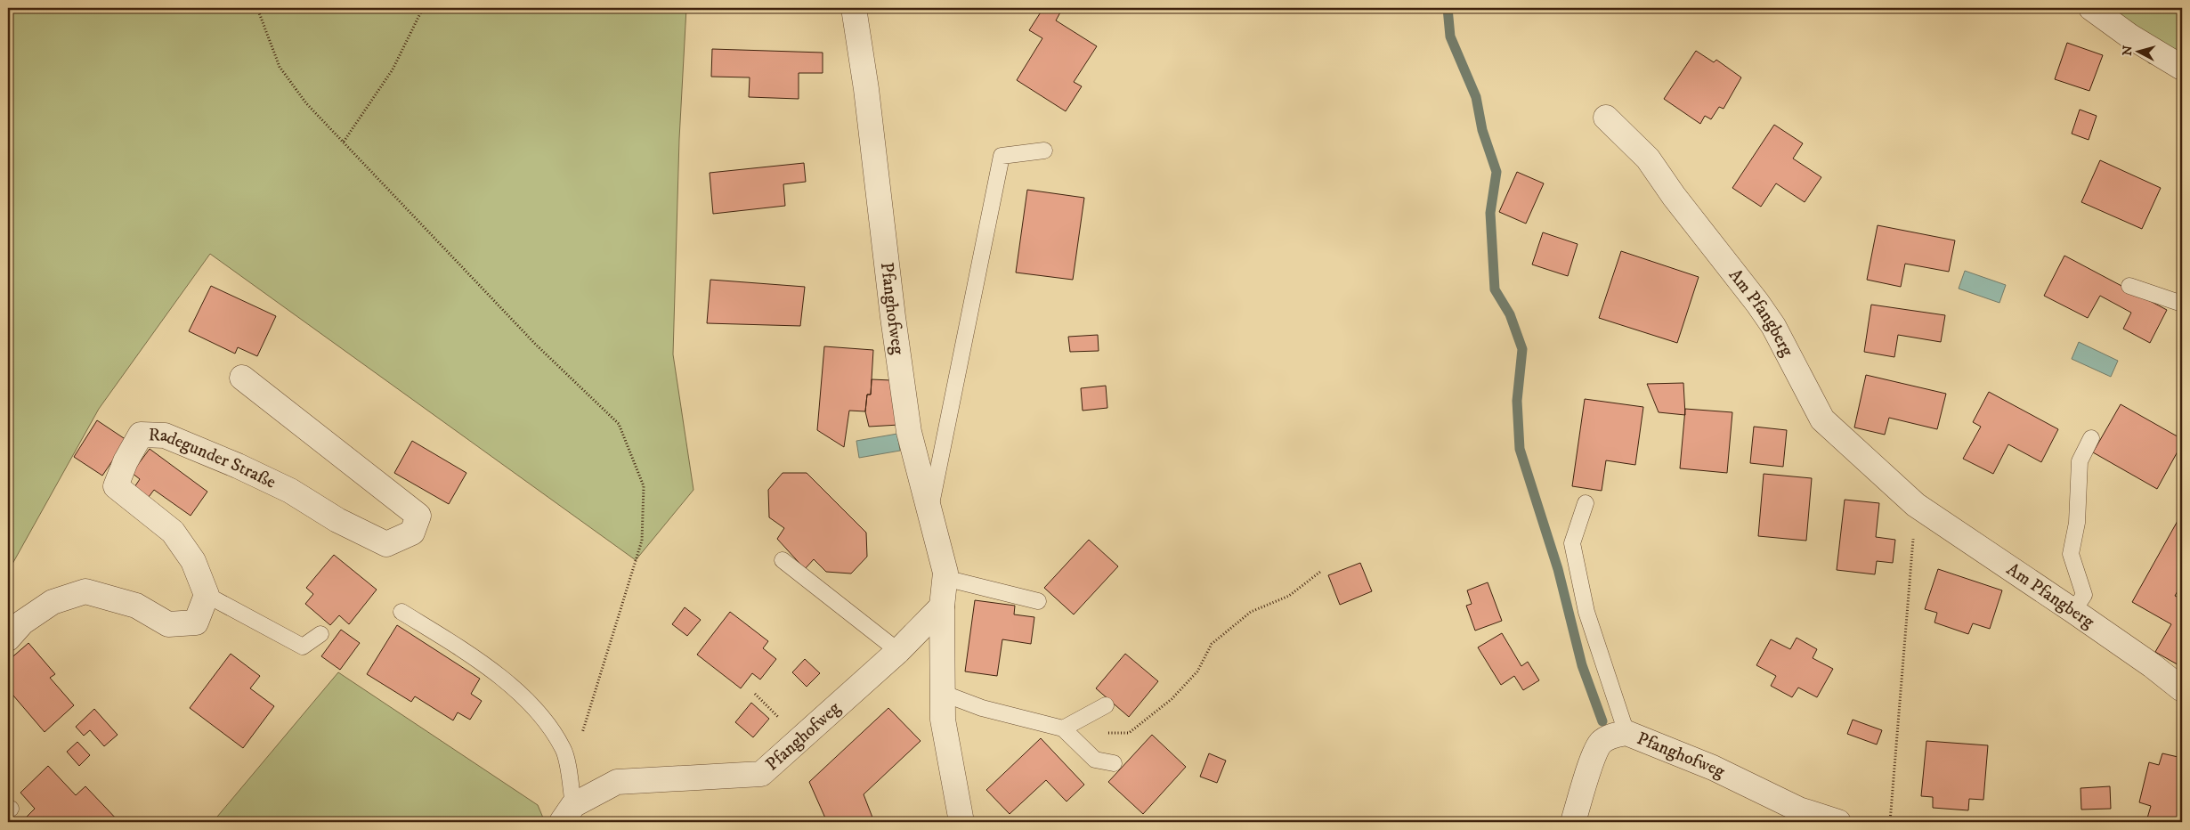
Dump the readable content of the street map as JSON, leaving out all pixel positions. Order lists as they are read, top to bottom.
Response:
{
  "streets": {
    "street": ["Pfanghofweg", "Am Pfangberg", "Radegunder Straße"]
  },
  "north": "left"
}
